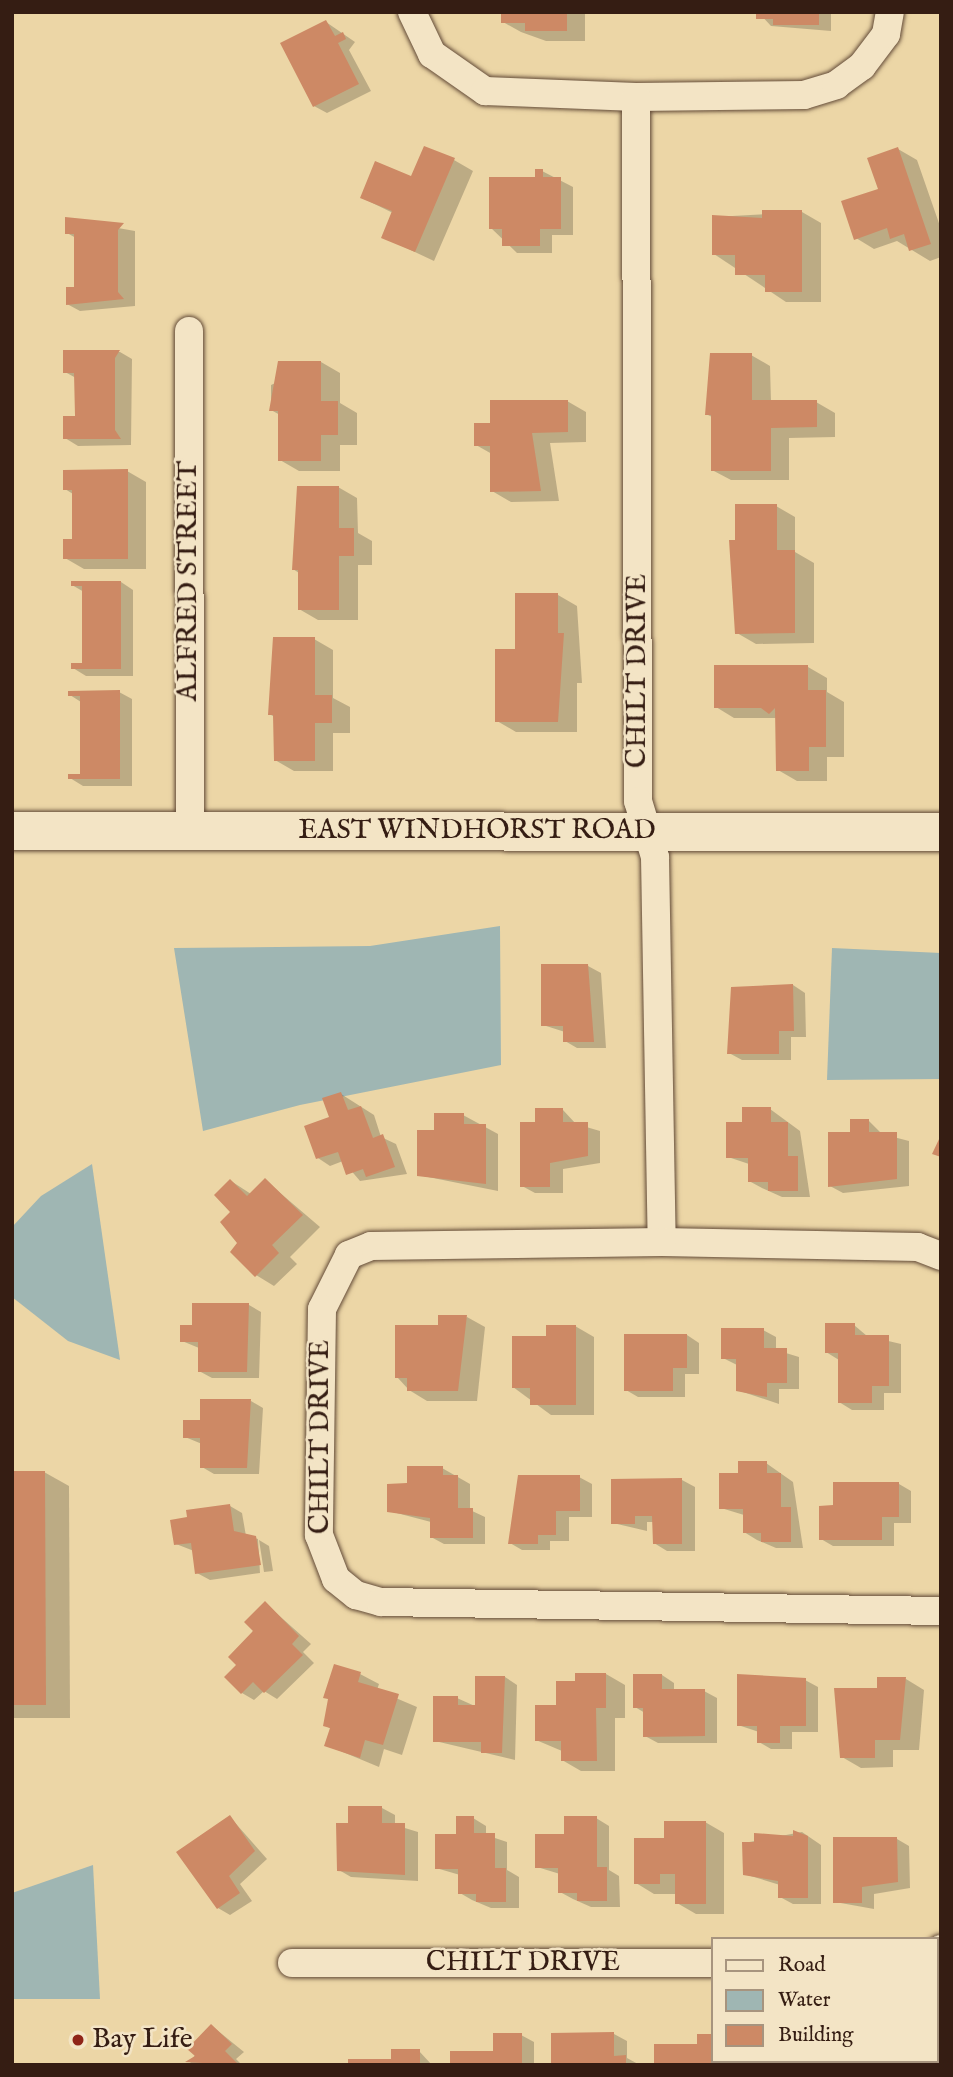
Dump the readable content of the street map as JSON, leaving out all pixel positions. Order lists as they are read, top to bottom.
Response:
{
  "streets": {
    "street": ["ALFRED STREET", "CHILT DRIVE", "EAST WINDHORST ROAD"]
  },
  "crossings": [
    ["ALFRED STREET", "EAST WINDHORST ROAD"],
    ["CHILT DRIVE", "EAST WINDHORST ROAD"]
  ],
  "places": ["Bay Life"],
  "legend": ["Road", "Water", "Building"]
}
